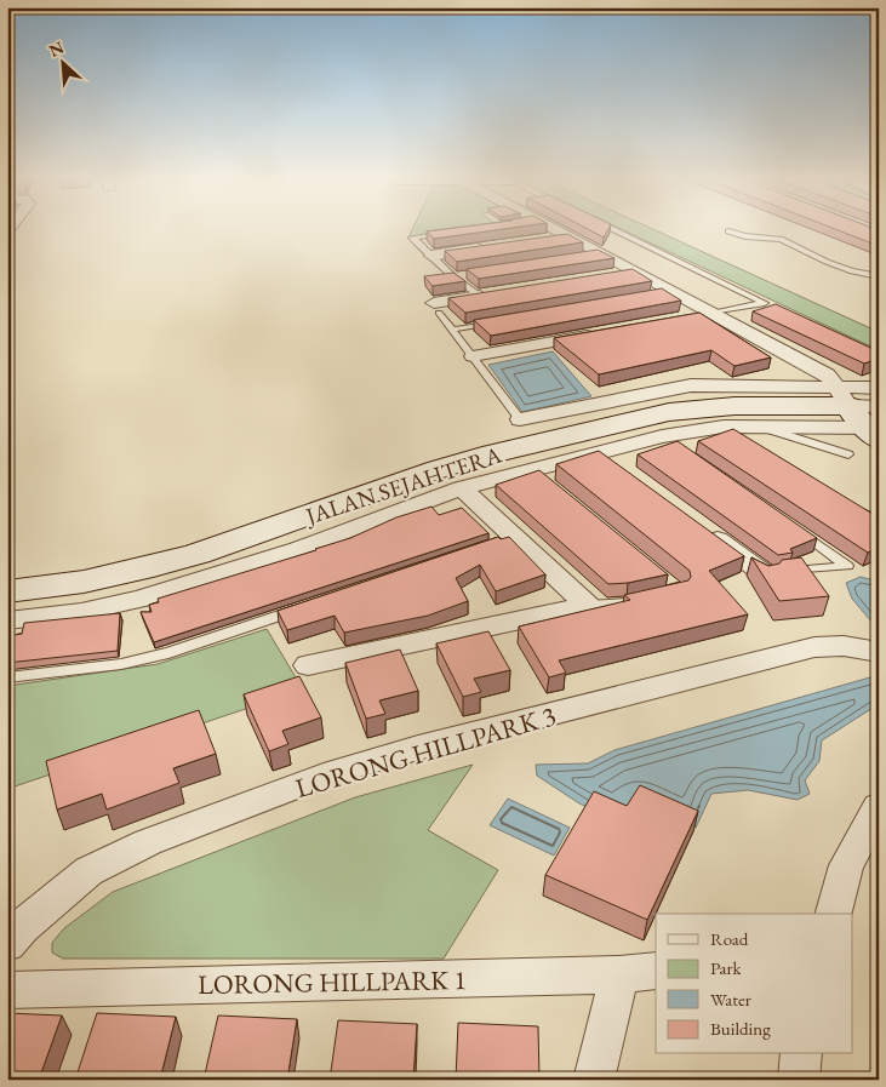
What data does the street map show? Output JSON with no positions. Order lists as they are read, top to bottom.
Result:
{
  "streets": {
    "main road": ["JALAN SEJAHTERA"],
    "street": ["LORONG HILLPARK 3", "LORONG HILLPARK 1"]
  },
  "legend": [
    "Road",
    "Park",
    "Water",
    "Building"
  ],
  "north": "top left"
}
